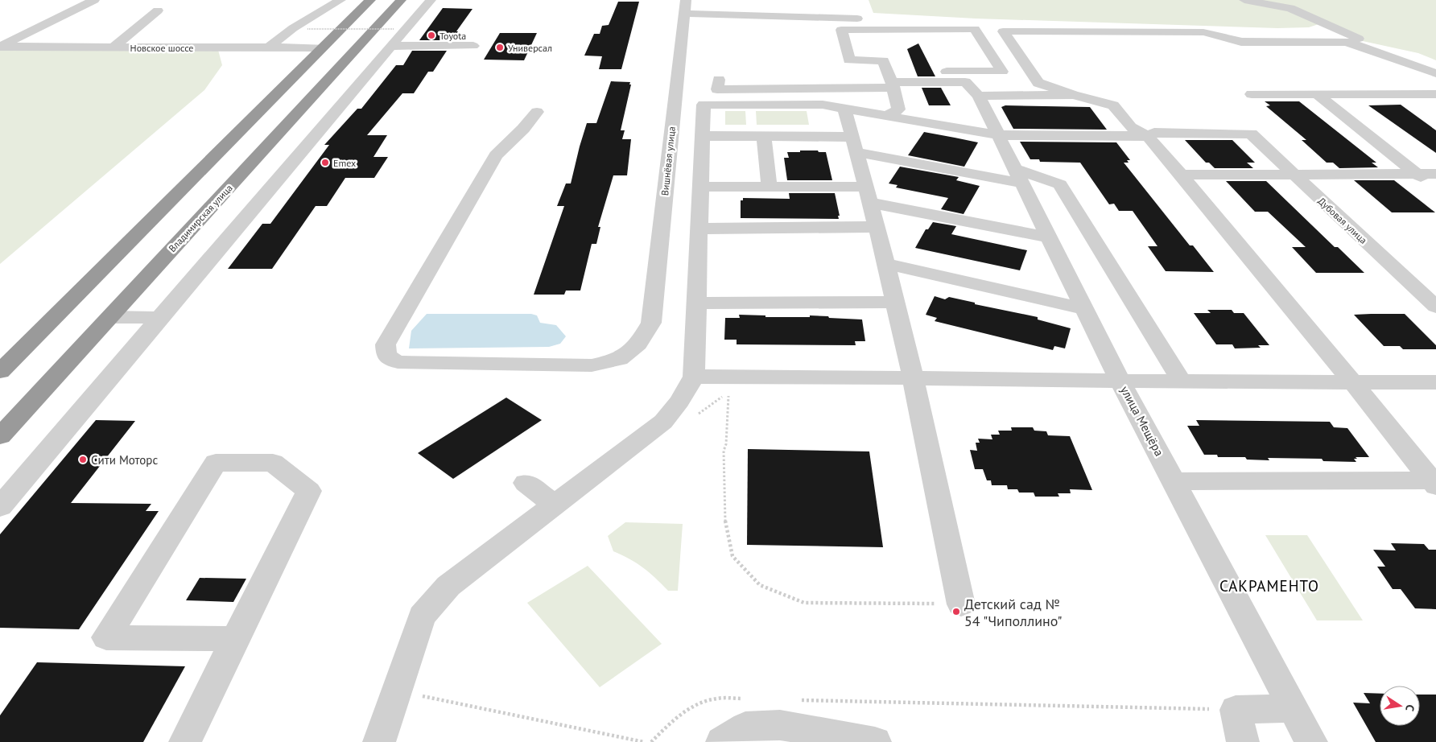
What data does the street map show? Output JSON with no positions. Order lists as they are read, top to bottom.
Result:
{
  "streets": {
    "highway": ["Владимирская улица"],
    "street": [
      "Новское шоссе",
      "Вишнёвая улица",
      "Дубовая улица",
      "улица Мещёра"
    ]
  },
  "districts": ["САКРАМЕНТО"],
  "places": [
    "Toyota",
    "Универсал",
    "Emex",
    "Сити Моторс",
    "Детский сад № 54 \"Чиполлино\""
  ],
  "north": "right"
}
